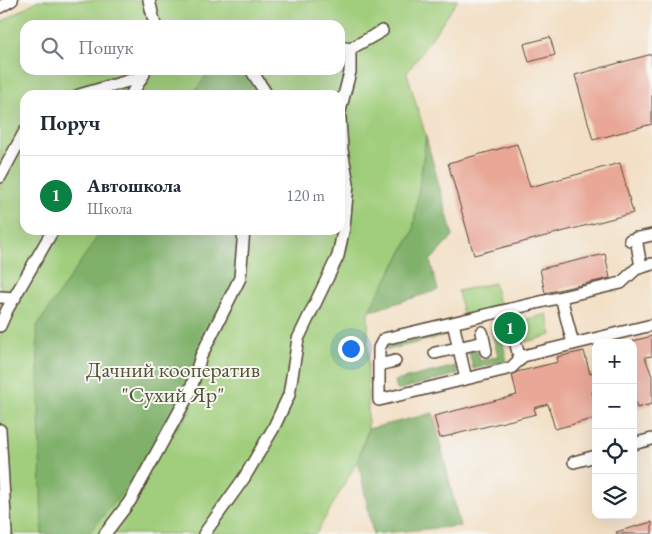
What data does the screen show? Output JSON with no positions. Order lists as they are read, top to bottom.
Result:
{
  "parks": ["Дачний кооператив \"Сухий Яр\""],
  "page": {
    "search": "Пошук",
    "heading": "Поруч",
    "list": [
      {
        "mark": "1",
        "name": "Автошкола",
        "note": "Школа",
        "value": "120 m"
      }
    ],
    "pins": "1",
    "map_buttons": ["+", "−"]
  }
}
